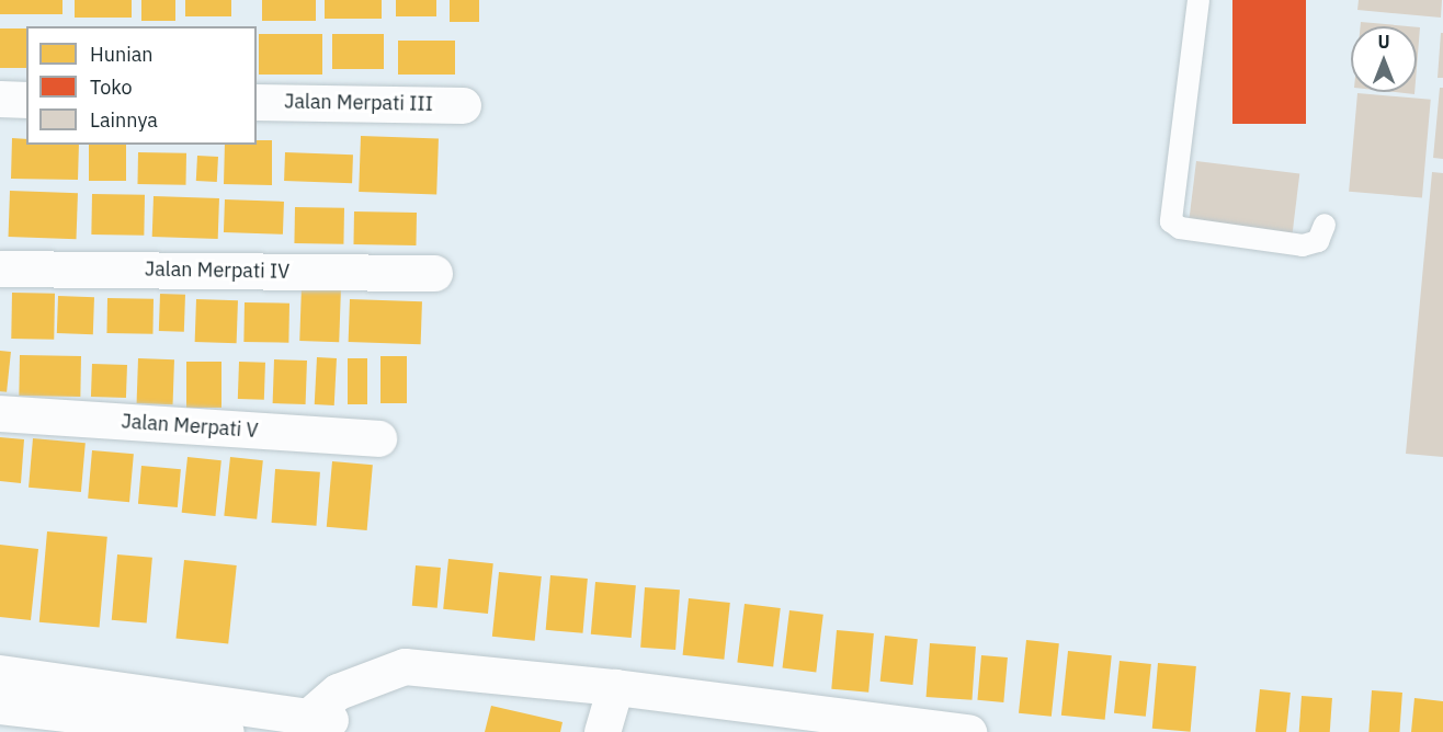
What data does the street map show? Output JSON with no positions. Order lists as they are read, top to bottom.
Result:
{
  "streets": {
    "street": ["Jalan Merpati III", "Jalan Merpati IV", "Jalan Merpati V"]
  },
  "legend": ["Hunian", "Toko", "Lainnya"],
  "north": "top"
}
